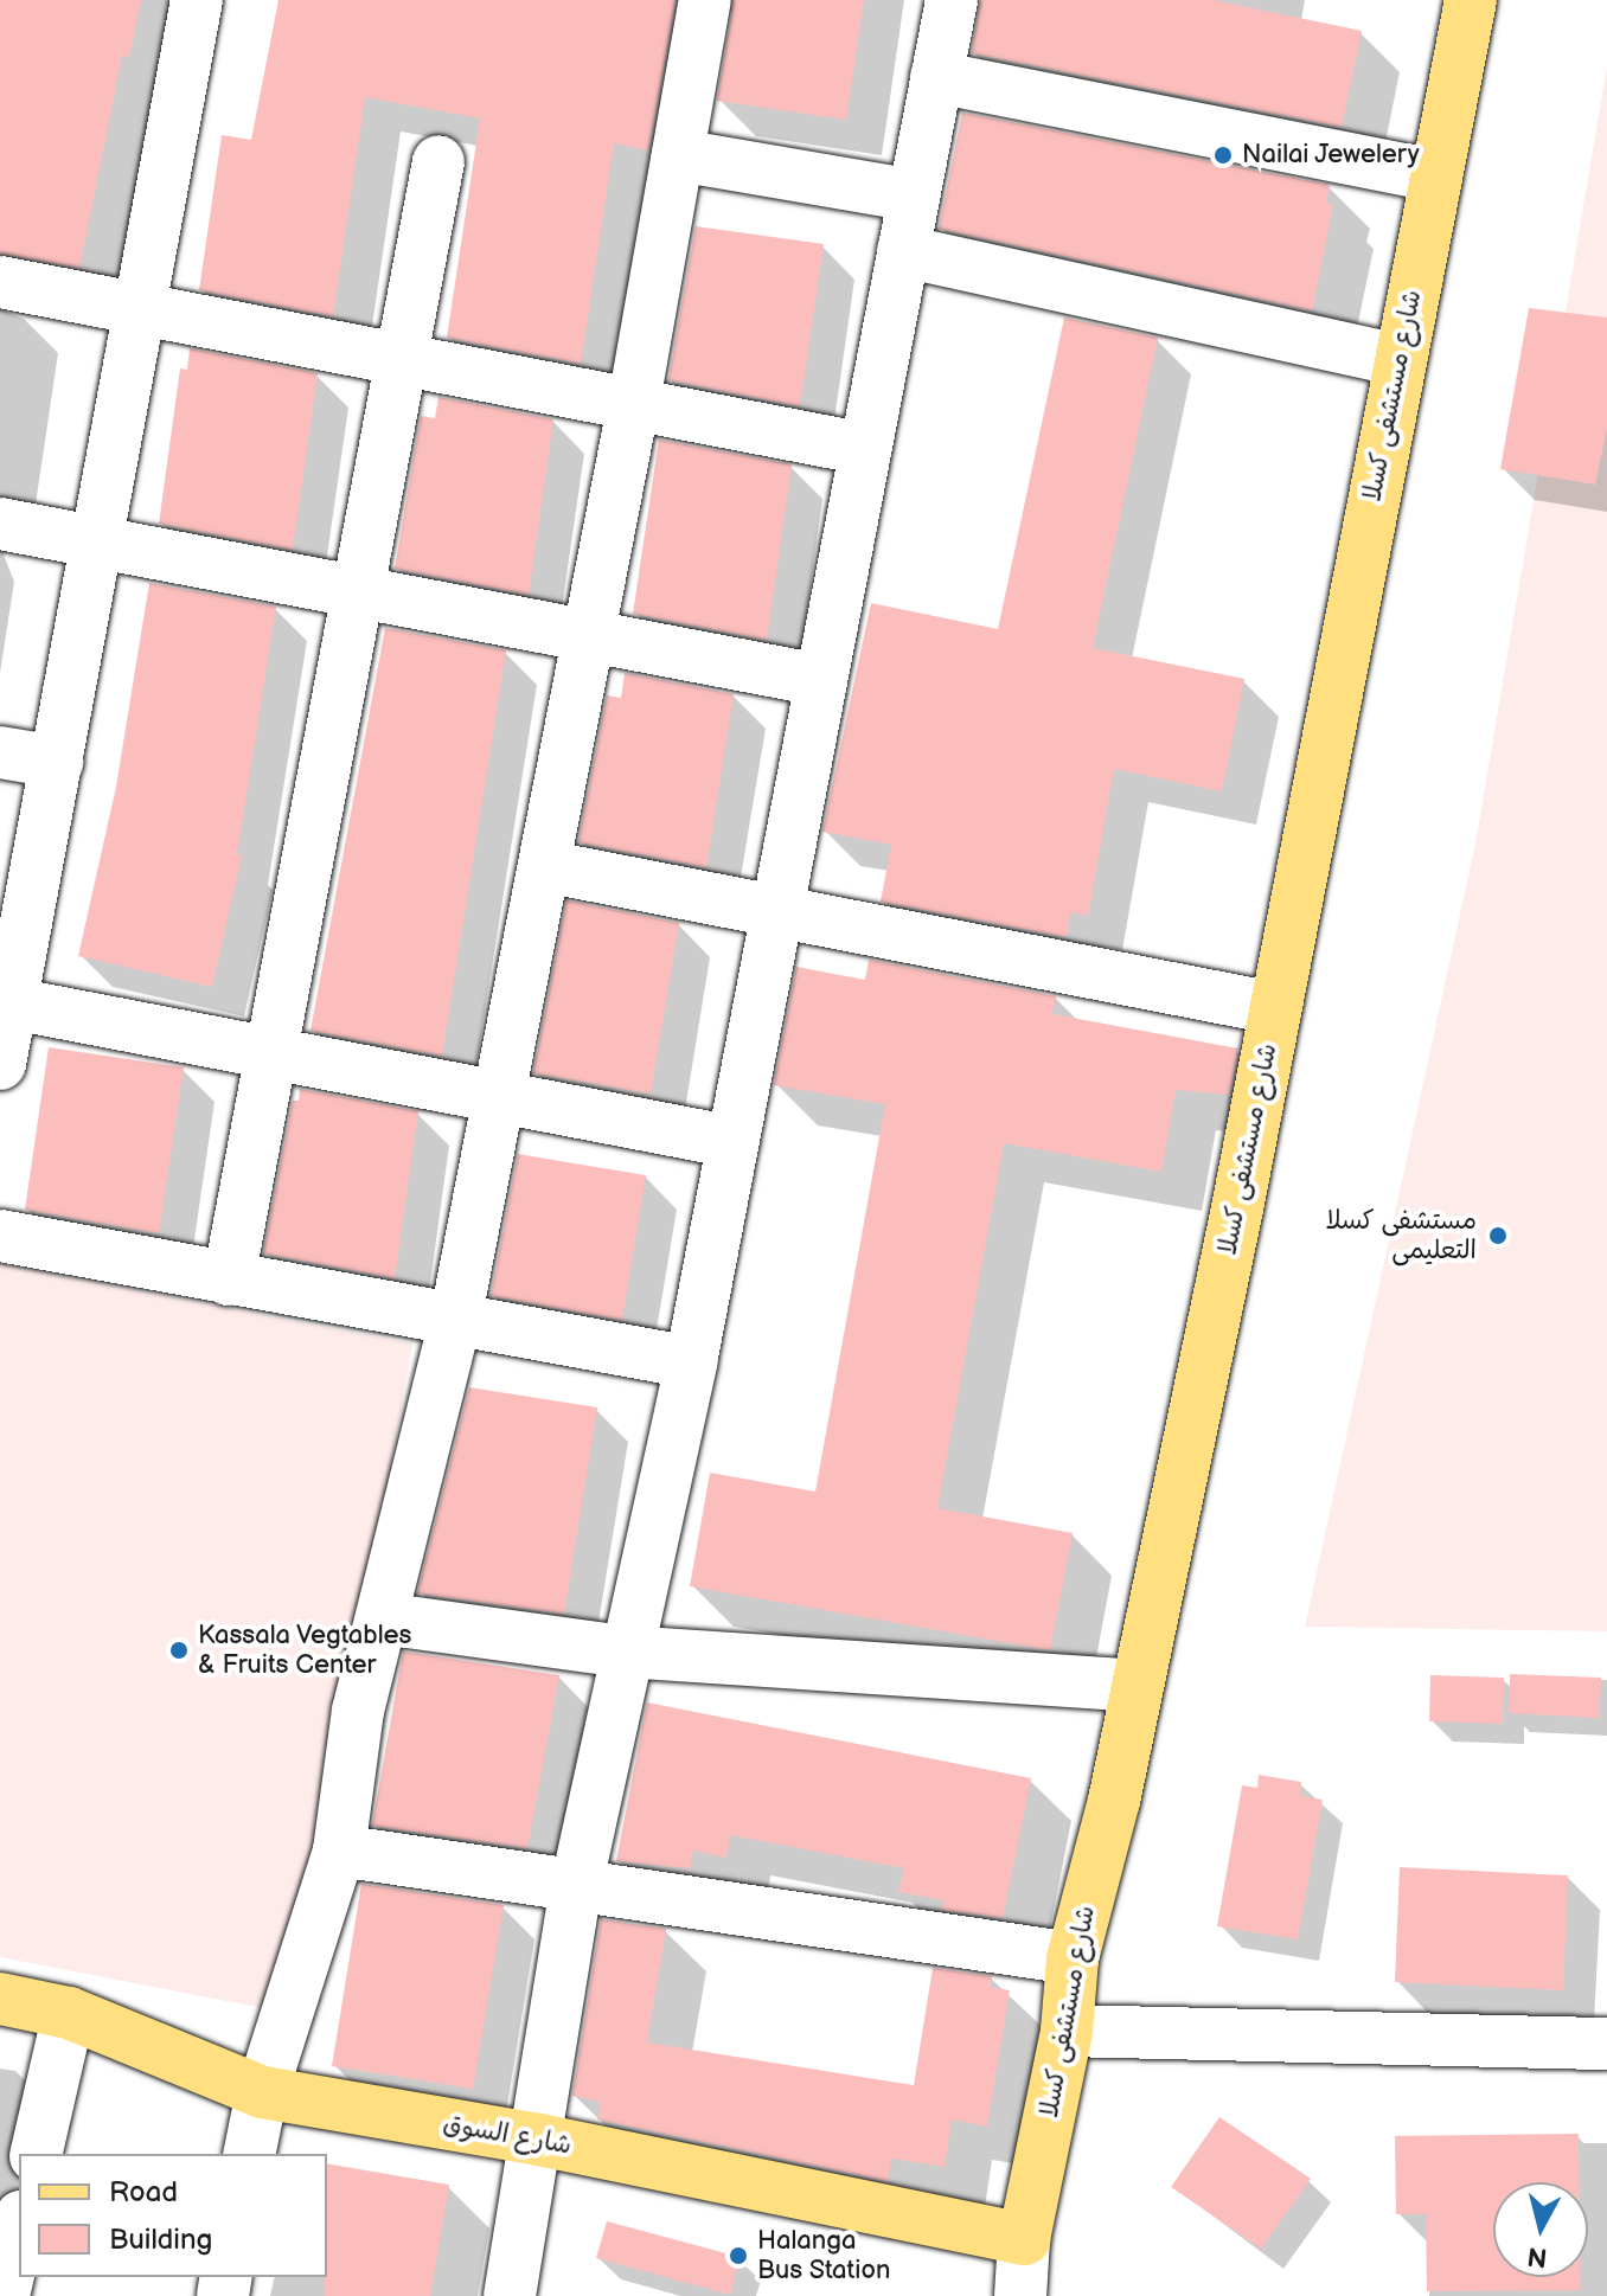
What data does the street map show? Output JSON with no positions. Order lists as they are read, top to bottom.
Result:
{
  "streets": {
    "main road": ["شارع مستشفى كسلا", "شارع السوق"]
  },
  "crossings": [
    ["شارع مستشفى كسلا", "شارع السوق"]
  ],
  "places": [
    "Nailai Jewelery",
    "مستشفى كسلا التعليمى",
    "Kassala Vegtables & Fruits Center",
    "Halanga Bus Station"
  ],
  "legend": ["Road", "Building"],
  "north": "bottom"
}
